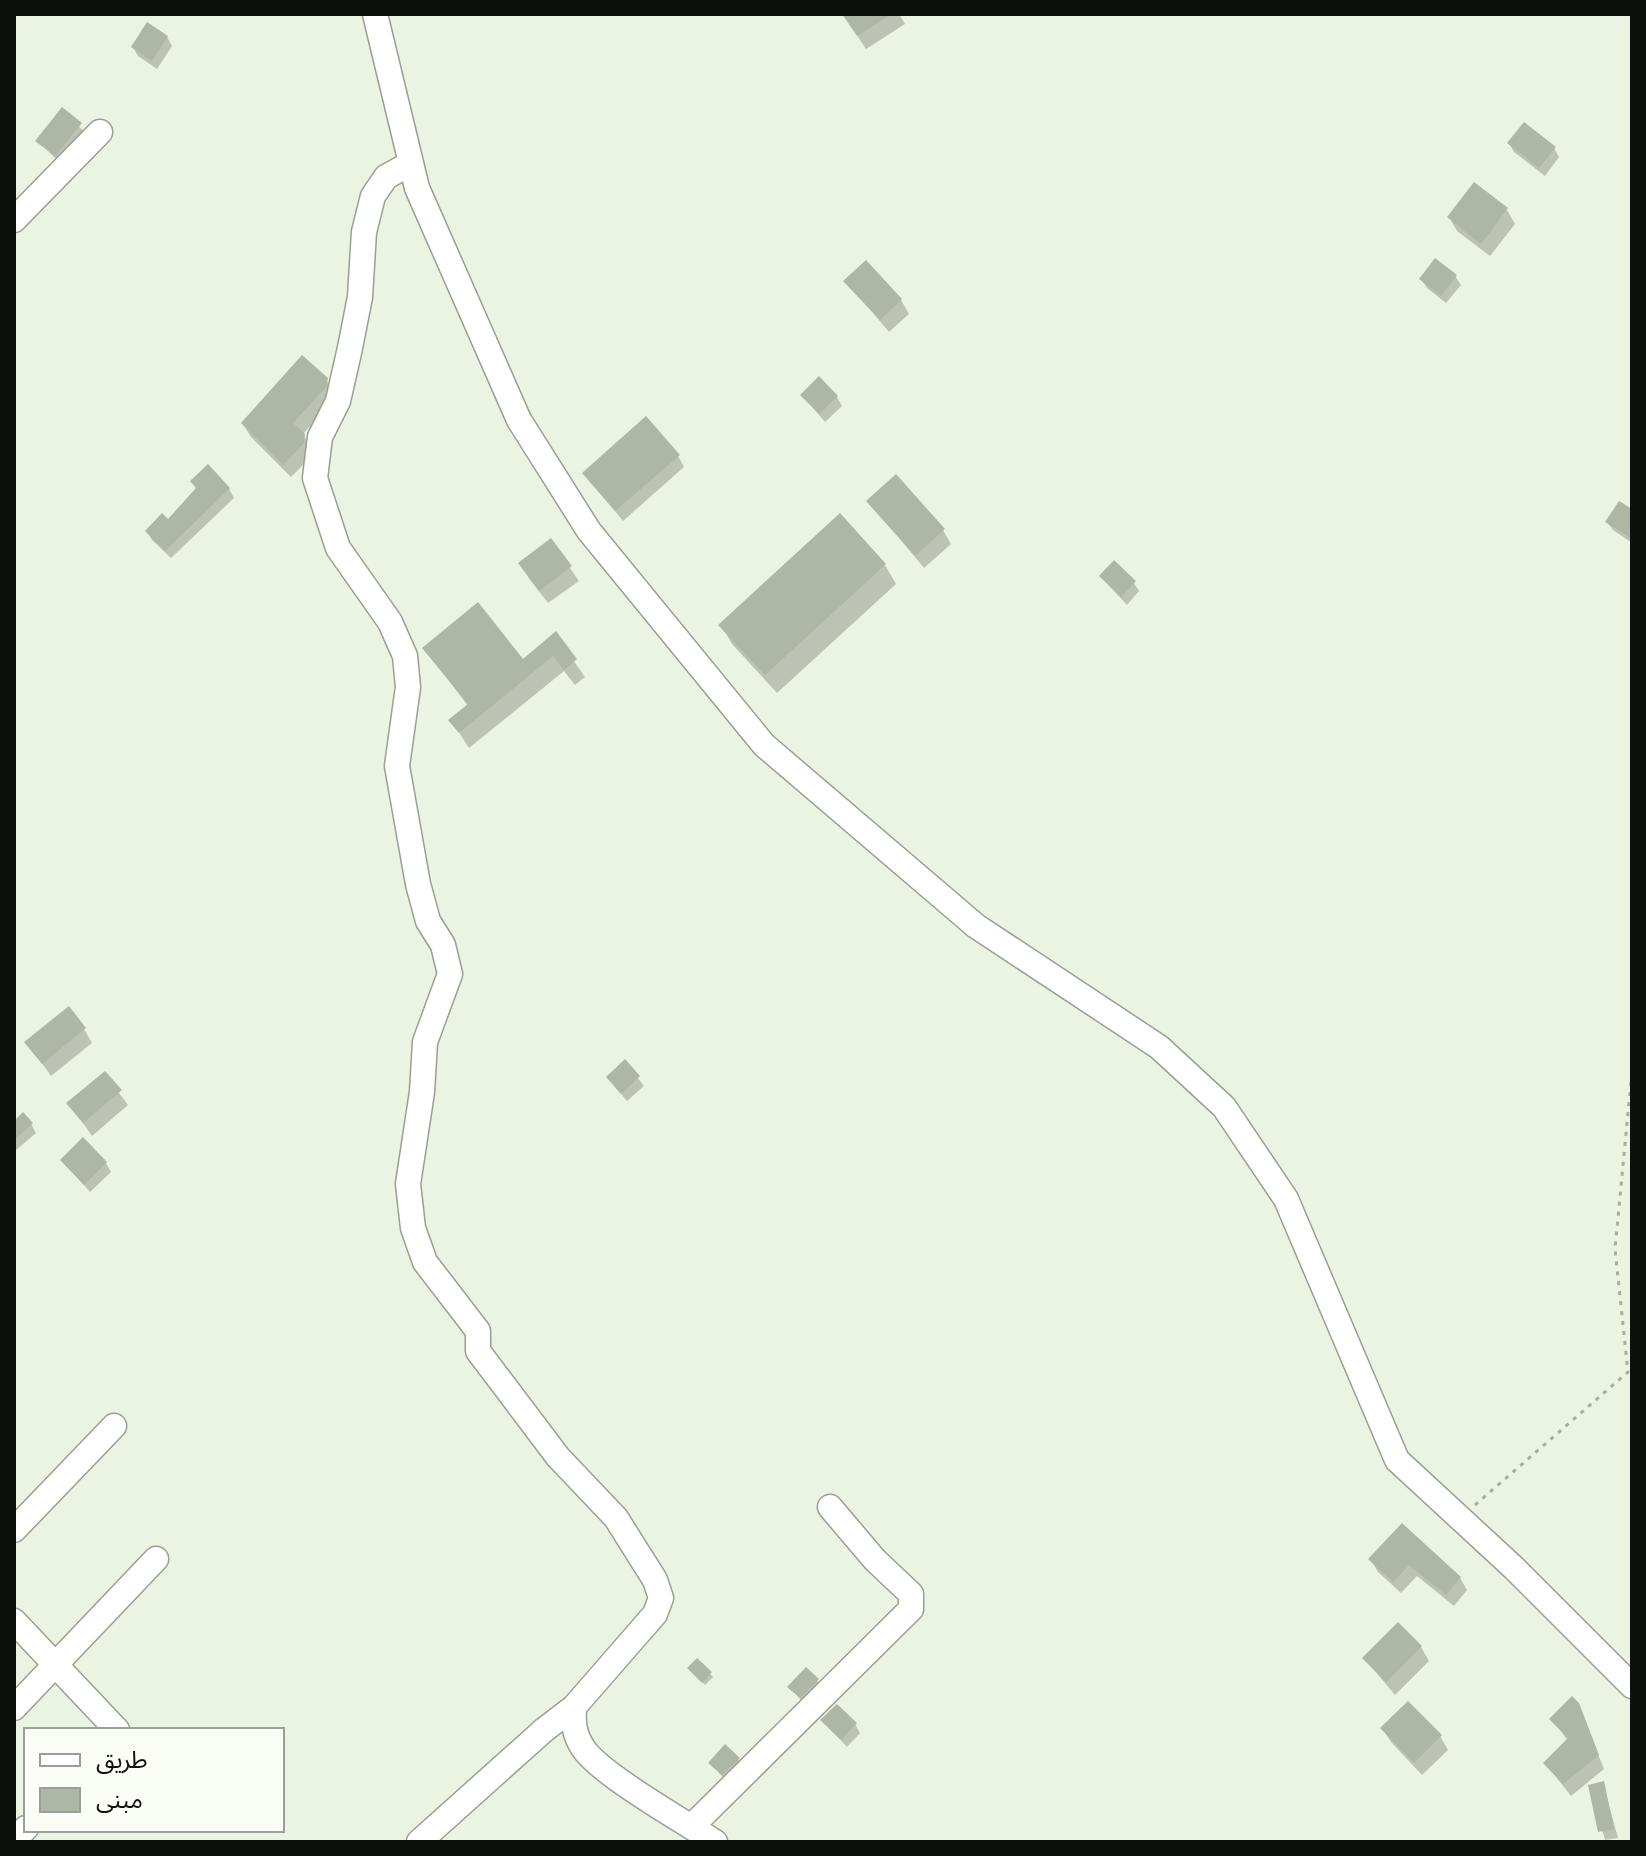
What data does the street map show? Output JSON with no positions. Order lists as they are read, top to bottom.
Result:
{
  "legend": ["طريق", "مبنى"]
}
